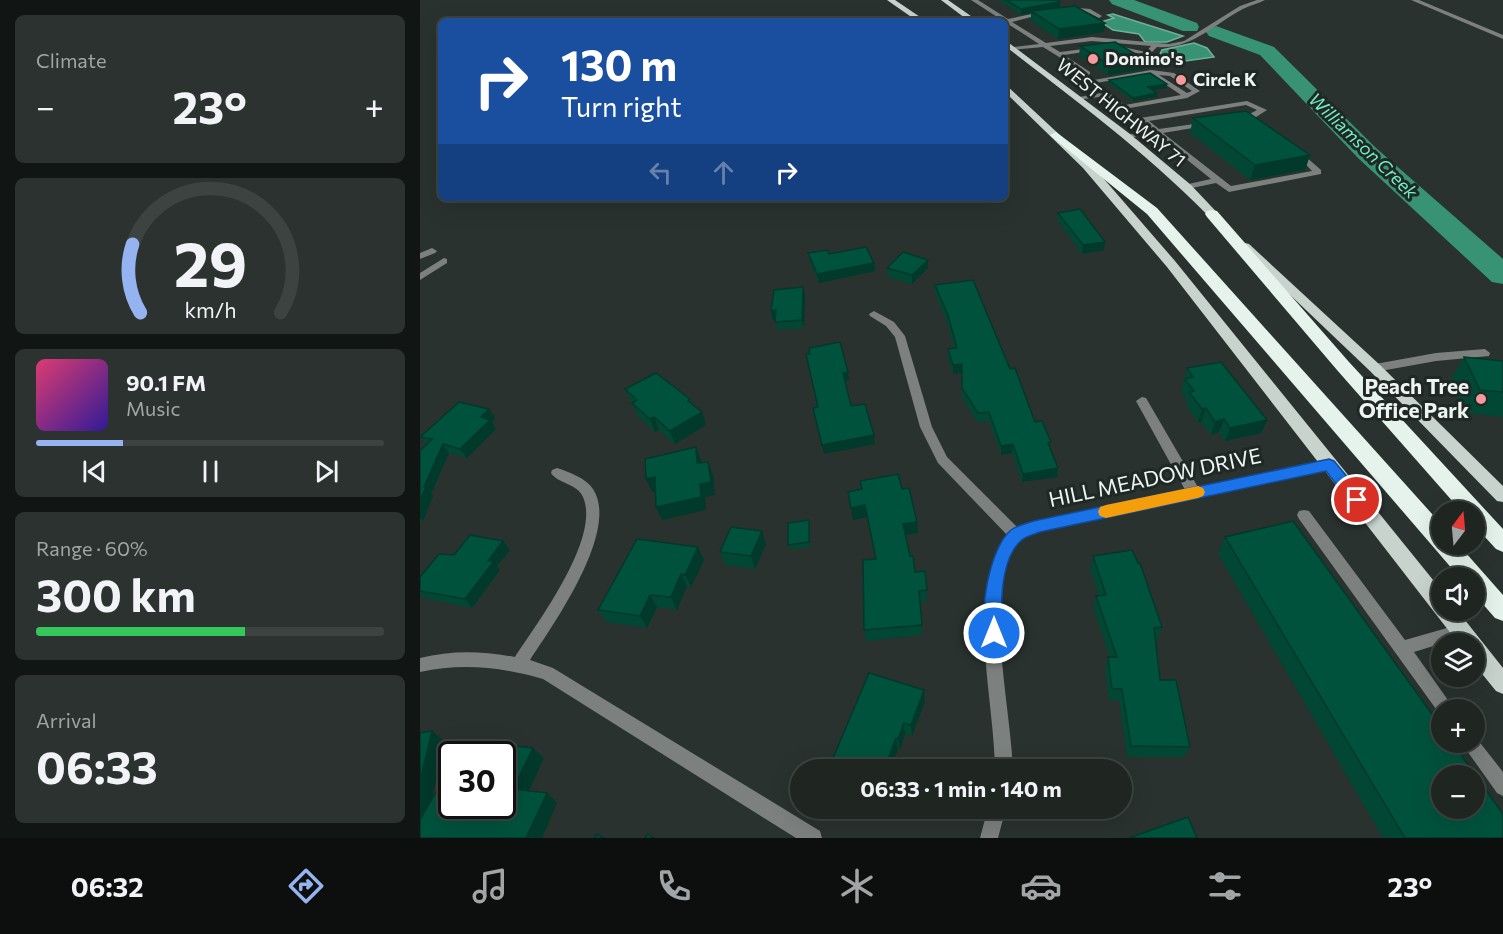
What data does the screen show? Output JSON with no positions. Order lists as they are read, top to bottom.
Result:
{
  "streets": {
    "main road": ["WEST HIGHWAY 71"],
    "street": ["HILL MEADOW DRIVE"]
  },
  "water": ["Williamson Creek"],
  "places": ["Domino's", "Circle K", "Peach Tree Office Park"],
  "north": "top",
  "page": {
    "tile": [
      "Climate",
      ["Range · 60%", "300 km"],
      ["Arrival", "06:33"]
    ],
    "turn": ["130 m", "Turn right"],
    "heat": ["−", "23°", "+"],
    "song": ["90.1 FM", "Music"],
    "map_buttons": ["+", "−"],
    "limit": "30",
    "trip": "06:33 · 1 min · 140 m",
    "tabs": ["06:32", "23°"],
    "gauge": ["29", "km/h"]
  }
}
